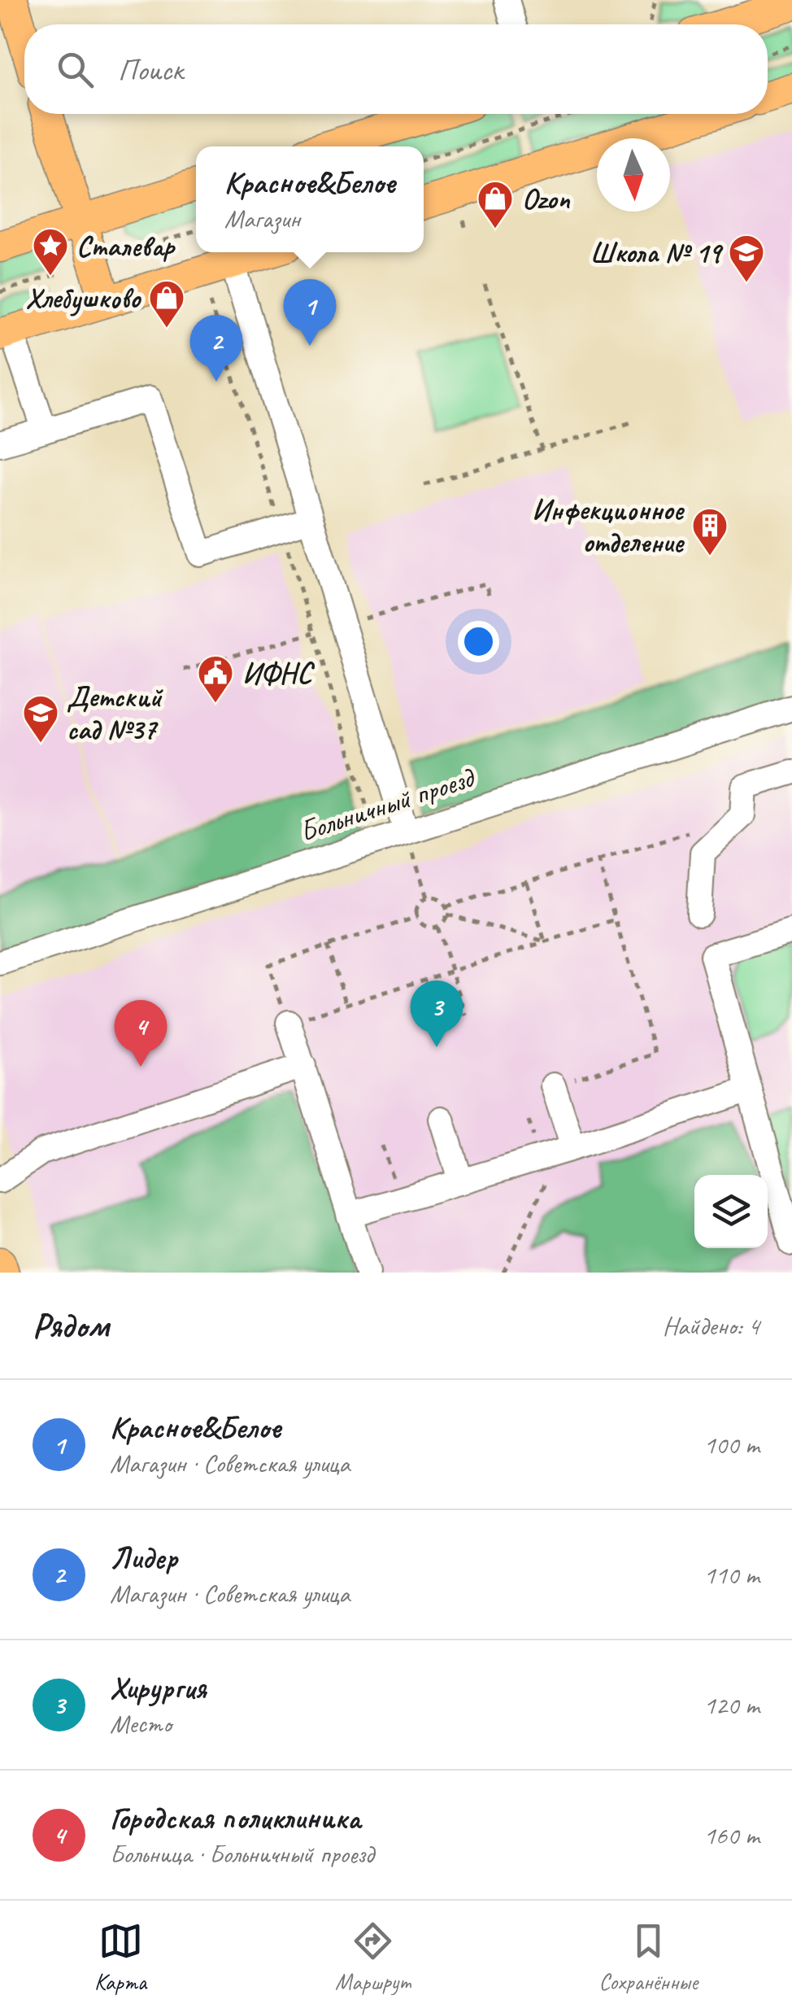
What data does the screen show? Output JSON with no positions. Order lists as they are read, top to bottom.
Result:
{
  "streets": {
    "street": ["Больничный проезд"]
  },
  "places": {
    "shop": ["Ozon", "Хлебушково"],
    "place": ["Сталевар"],
    "school or university": ["Школа № 19", "Детский сад №37"],
    "building": ["Инфекционное отделение"],
    "public building": ["ИФНС"]
  },
  "north": "bottom",
  "page": {
    "search": "Поиск",
    "popup": ["Красное&Белое", "Магазин"],
    "pins": [
      "1",
      "2",
      "3",
      "4"
    ],
    "heading": ["Рядом", "Найдено: 4"],
    "list": [
      {
        "mark": "1",
        "name": "Красное&Белое",
        "note": "Магазин · Советская улица",
        "value": "100 m"
      },
      {
        "mark": "2",
        "name": "Лидер",
        "note": "Магазин · Советская улица",
        "value": "110 m"
      },
      {
        "mark": "3",
        "name": "Хирургия",
        "note": "Место",
        "value": "120 m"
      },
      {
        "mark": "4",
        "name": "Городская поликлиника",
        "note": "Больница · Больничный проезд",
        "value": "160 m"
      }
    ],
    "nav": ["Карта", "Маршрут", "Сохранённые"]
  }
}
